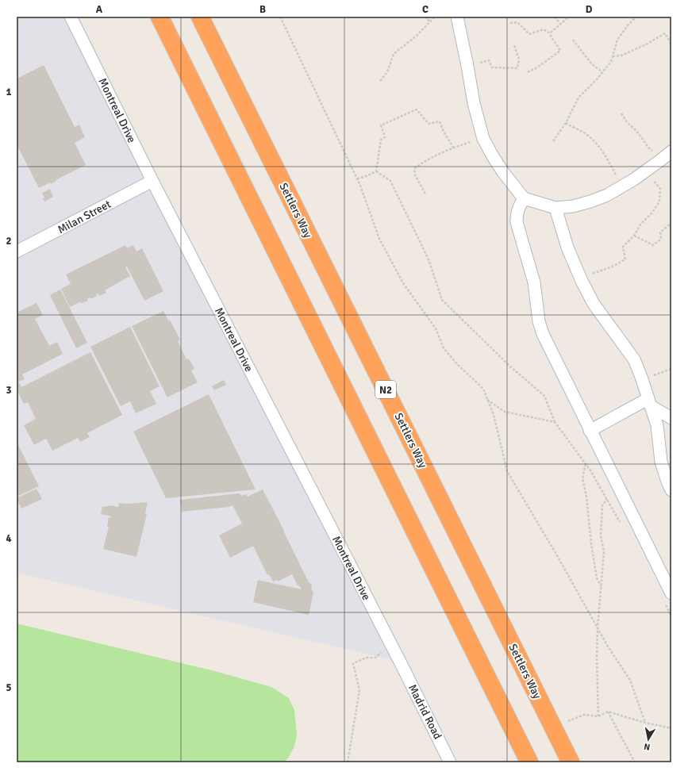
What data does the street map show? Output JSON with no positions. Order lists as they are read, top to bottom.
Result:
{
  "streets": {
    "highway": ["Settlers Way", "N2"],
    "street": ["Montreal Drive", "Milan Street", "Madrid Road"]
  },
  "crossings": [
    ["Montreal Drive", "Milan Street"],
    ["Montreal Drive", "Madrid Road"]
  ],
  "north": "bottom",
  "grid": {
    "columns": [
      "A",
      "B",
      "C",
      "D"
    ],
    "rows": [
      "1",
      "2",
      "3",
      "4",
      "5"
    ]
  }
}
